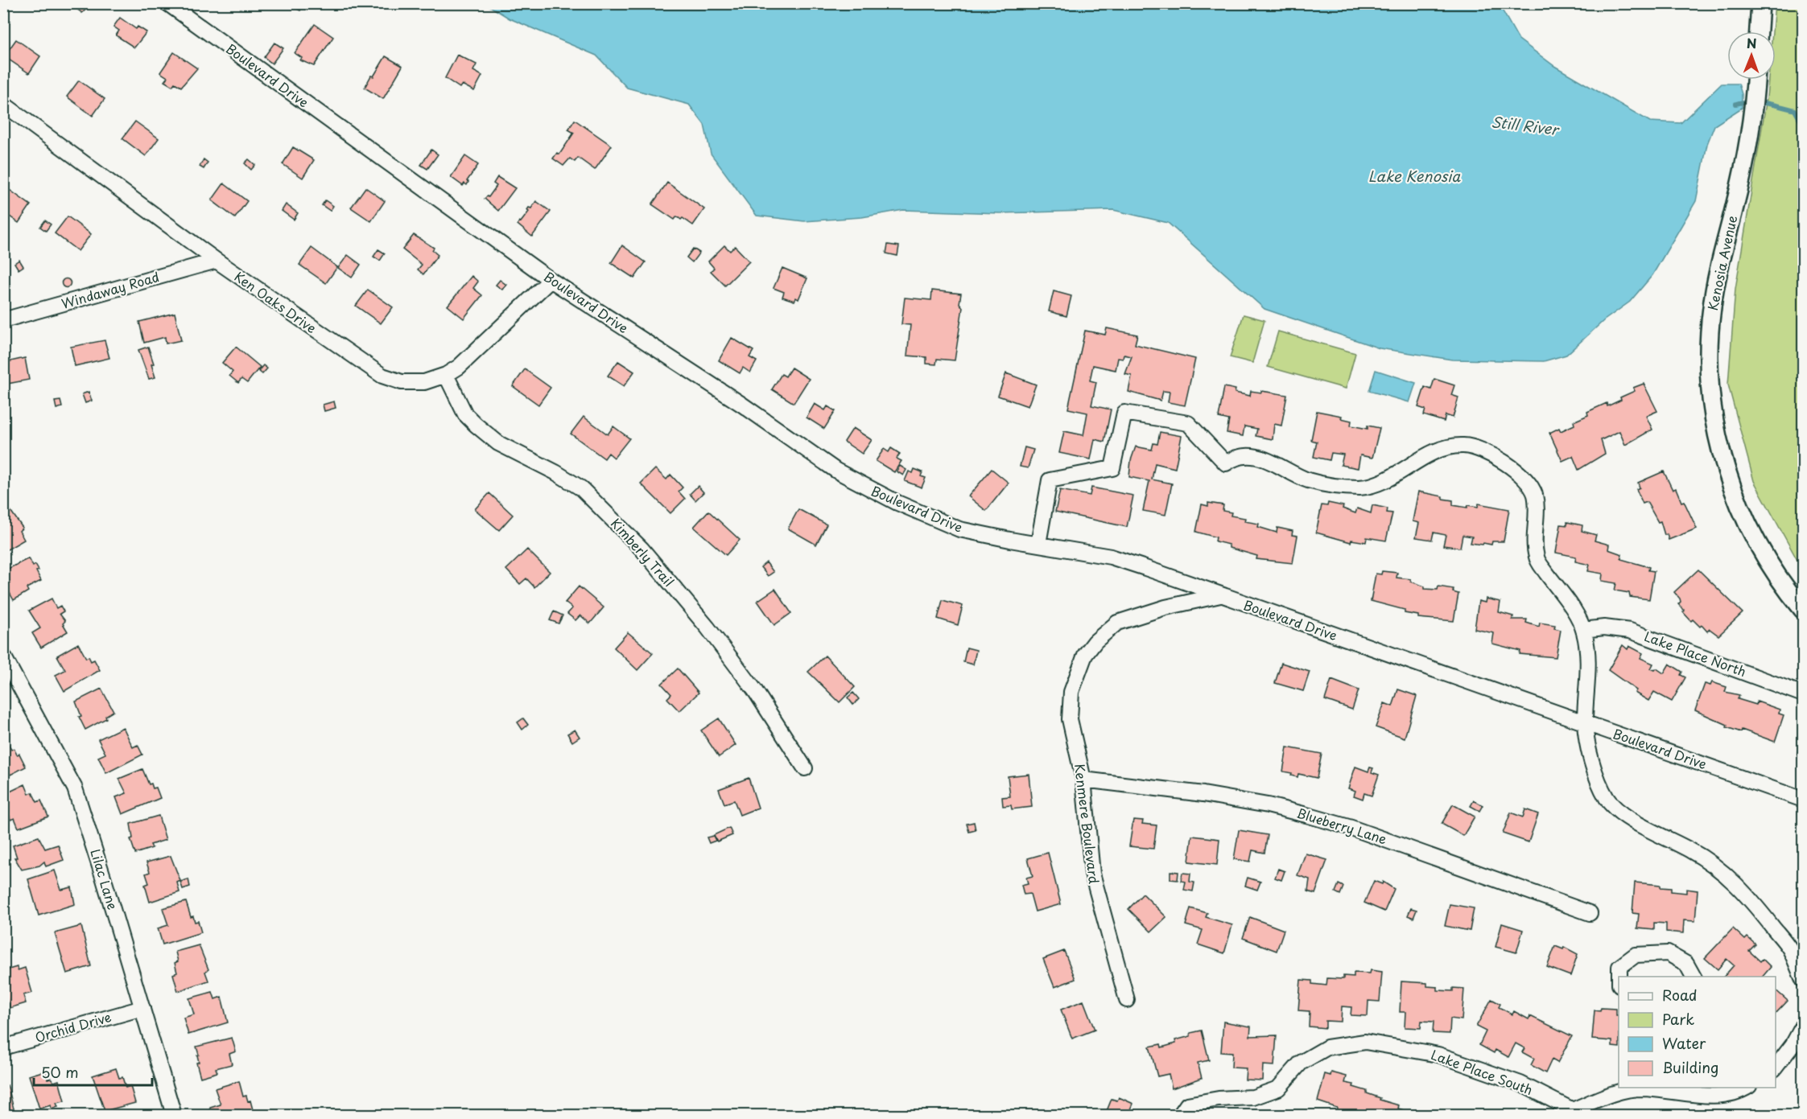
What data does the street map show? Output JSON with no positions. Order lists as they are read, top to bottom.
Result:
{
  "streets": {
    "street": [
      "Boulevard Drive",
      "Kenosia Avenue",
      "Windaway Road",
      "Ken Oaks Drive",
      "Kimberly Trail",
      "Lake Place North",
      "Kenmere Boulevard",
      "Blueberry Lane",
      "Lilac Lane",
      "Orchid Drive",
      "Lake Place South"
    ]
  },
  "crossings": [
    ["Boulevard Drive", "Ken Oaks Drive"],
    ["Boulevard Drive", "Kenmere Boulevard"],
    ["Windaway Road", "Ken Oaks Drive"],
    ["Ken Oaks Drive", "Kimberly Trail"],
    ["Kenmere Boulevard", "Blueberry Lane"],
    ["Lilac Lane", "Orchid Drive"]
  ],
  "water": ["Still River", "Lake Kenosia"],
  "legend": [
    "Road",
    "Park",
    "Water",
    "Building"
  ],
  "scale_bar": "50 m",
  "north": "top"
}
